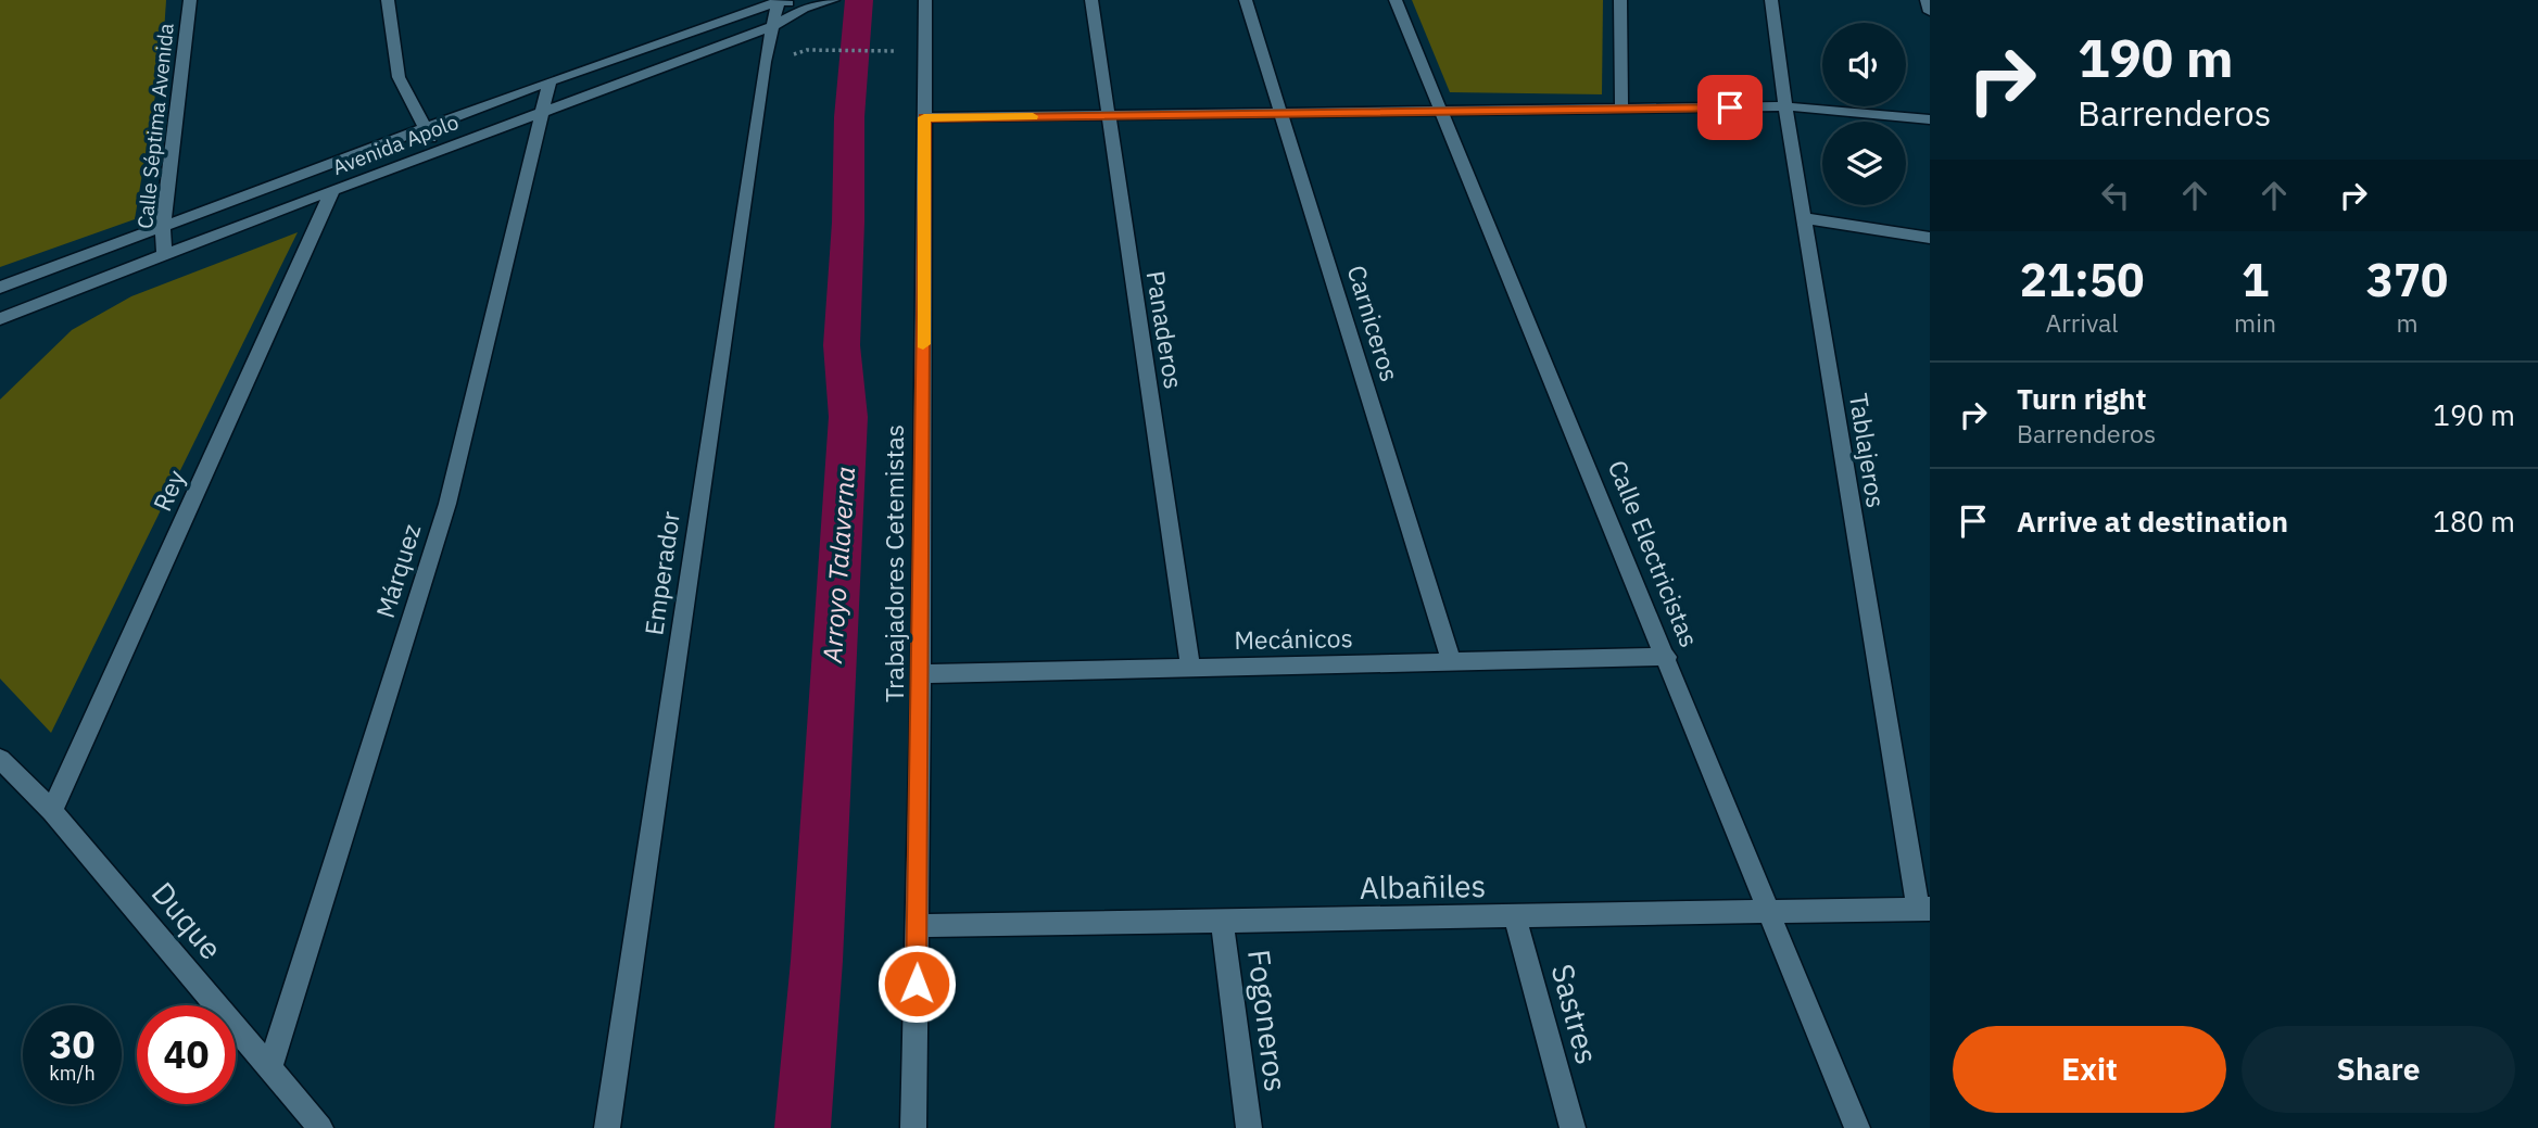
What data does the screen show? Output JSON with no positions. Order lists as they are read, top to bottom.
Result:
{
  "streets": {
    "street": [
      "Calle Séptima Avenida",
      "Avenida Apolo",
      "Carniceros",
      "Panaderos",
      "Tablajeros",
      "Rey",
      "Calle Electricistas",
      "Trabajadores Cetemistas",
      "Márquez",
      "Emperador",
      "Mecánicos",
      "Albañiles",
      "Duque",
      "Sastres",
      "Fogoneros"
    ]
  },
  "crossings": [
    ["Calle Séptima Avenida", "Avenida Apolo"],
    ["Avenida Apolo", "Rey"],
    ["Avenida Apolo", "Márquez"],
    ["Avenida Apolo", "Emperador"],
    ["Carniceros", "Mecánicos"],
    ["Panaderos", "Mecánicos"],
    ["Tablajeros", "Albañiles"],
    ["Rey", "Duque"],
    ["Calle Electricistas", "Mecánicos"],
    ["Calle Electricistas", "Albañiles"],
    ["Trabajadores Cetemistas", "Mecánicos"],
    ["Trabajadores Cetemistas", "Albañiles"],
    ["Márquez", "Duque"],
    ["Albañiles", "Sastres"],
    ["Albañiles", "Fogoneros"]
  ],
  "water": ["Arroyo Talaverna"],
  "page": {
    "turn": ["190 m", "Barrenderos"],
    "eta": [
      "21:50",
      "Arrival",
      "1",
      "min",
      "370",
      "m"
    ],
    "list": [
      {
        "name": "Turn right",
        "note": "Barrenderos",
        "value": "190 m"
      },
      {
        "name": "Arrive at destination",
        "value": "180 m"
      }
    ],
    "speed": "30 km/h",
    "limit": "40",
    "buttons": ["Exit", "Share"]
  }
}
